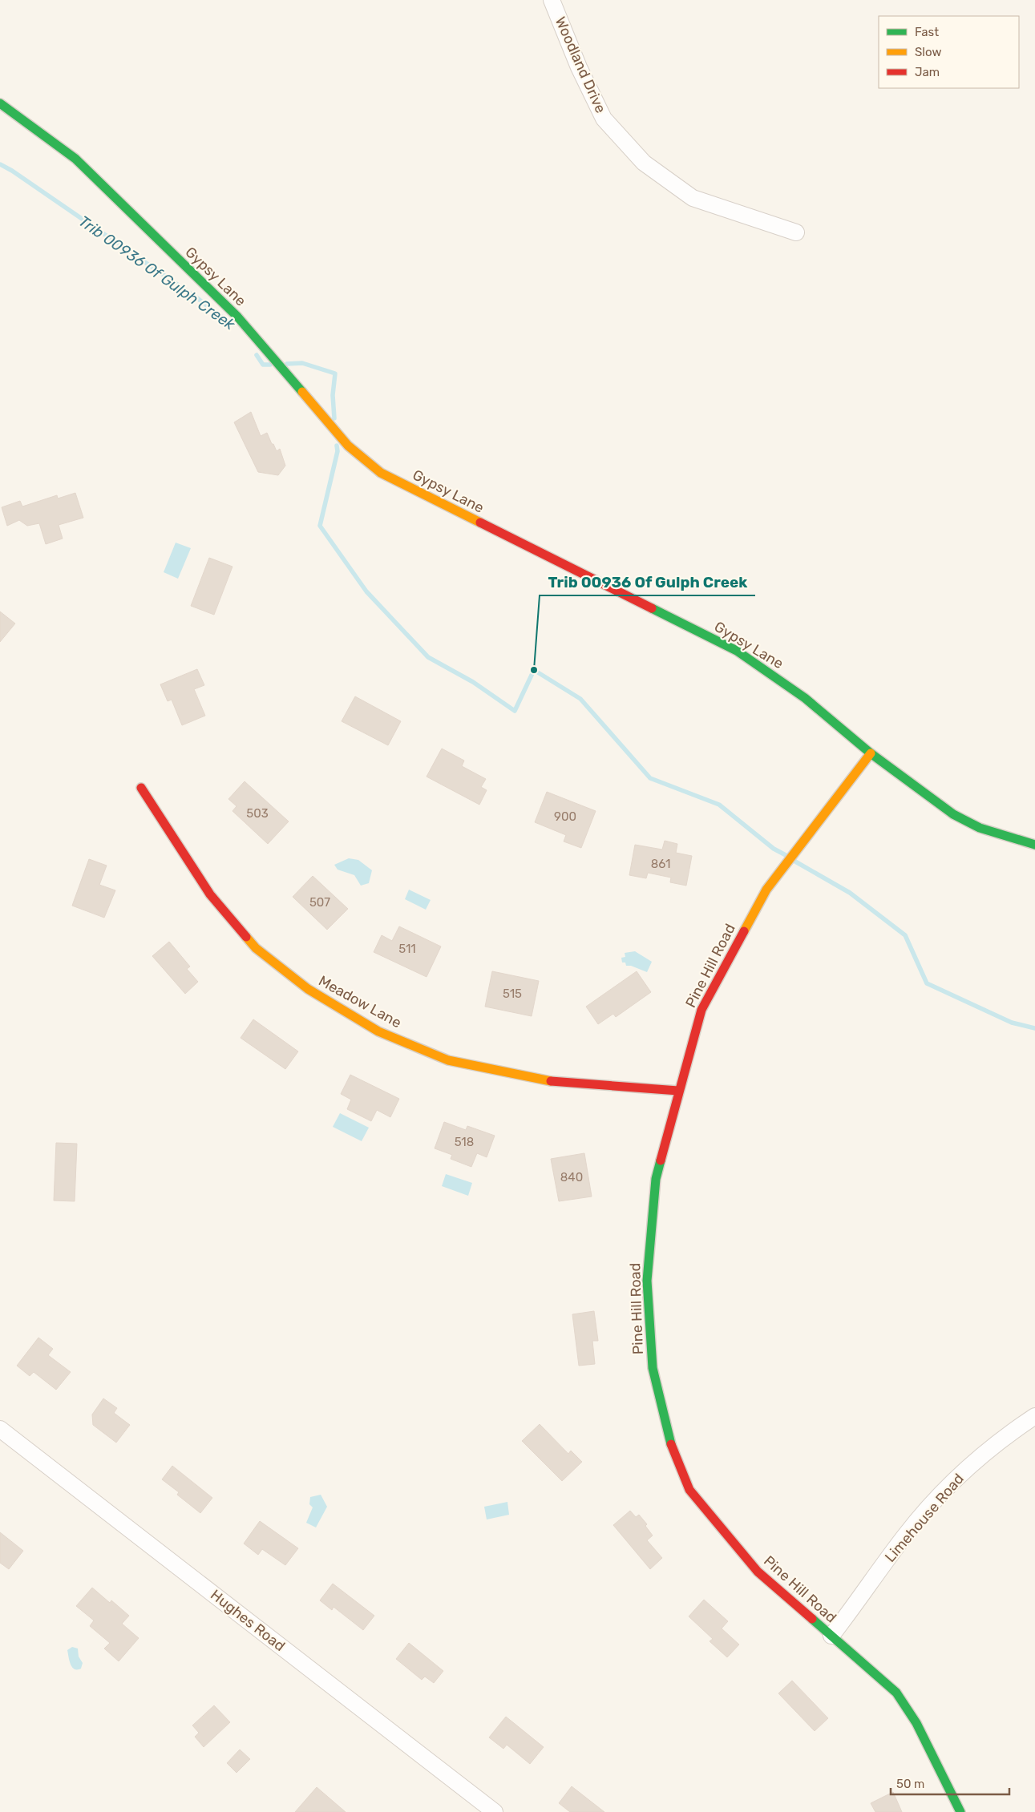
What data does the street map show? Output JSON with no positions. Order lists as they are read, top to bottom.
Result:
{
  "streets": {
    "street": [
      "Woodland Drive",
      "Gypsy Lane",
      "Pine Hill Road",
      "Meadow Lane",
      "Limehouse Road",
      "Hughes Road"
    ]
  },
  "crossings": [
    ["Gypsy Lane", "Pine Hill Road"],
    ["Pine Hill Road", "Meadow Lane"],
    ["Pine Hill Road", "Limehouse Road"]
  ],
  "water": ["Trib 00936 Of Gulph Creek"],
  "places": ["Trib 00936 Of Gulph Creek"],
  "house_numbers": [
    "503",
    "900",
    "861",
    "507",
    "511",
    "515",
    "518",
    "840"
  ],
  "legend": ["Fast", "Slow", "Jam"],
  "scale_bar": "50 m"
}
